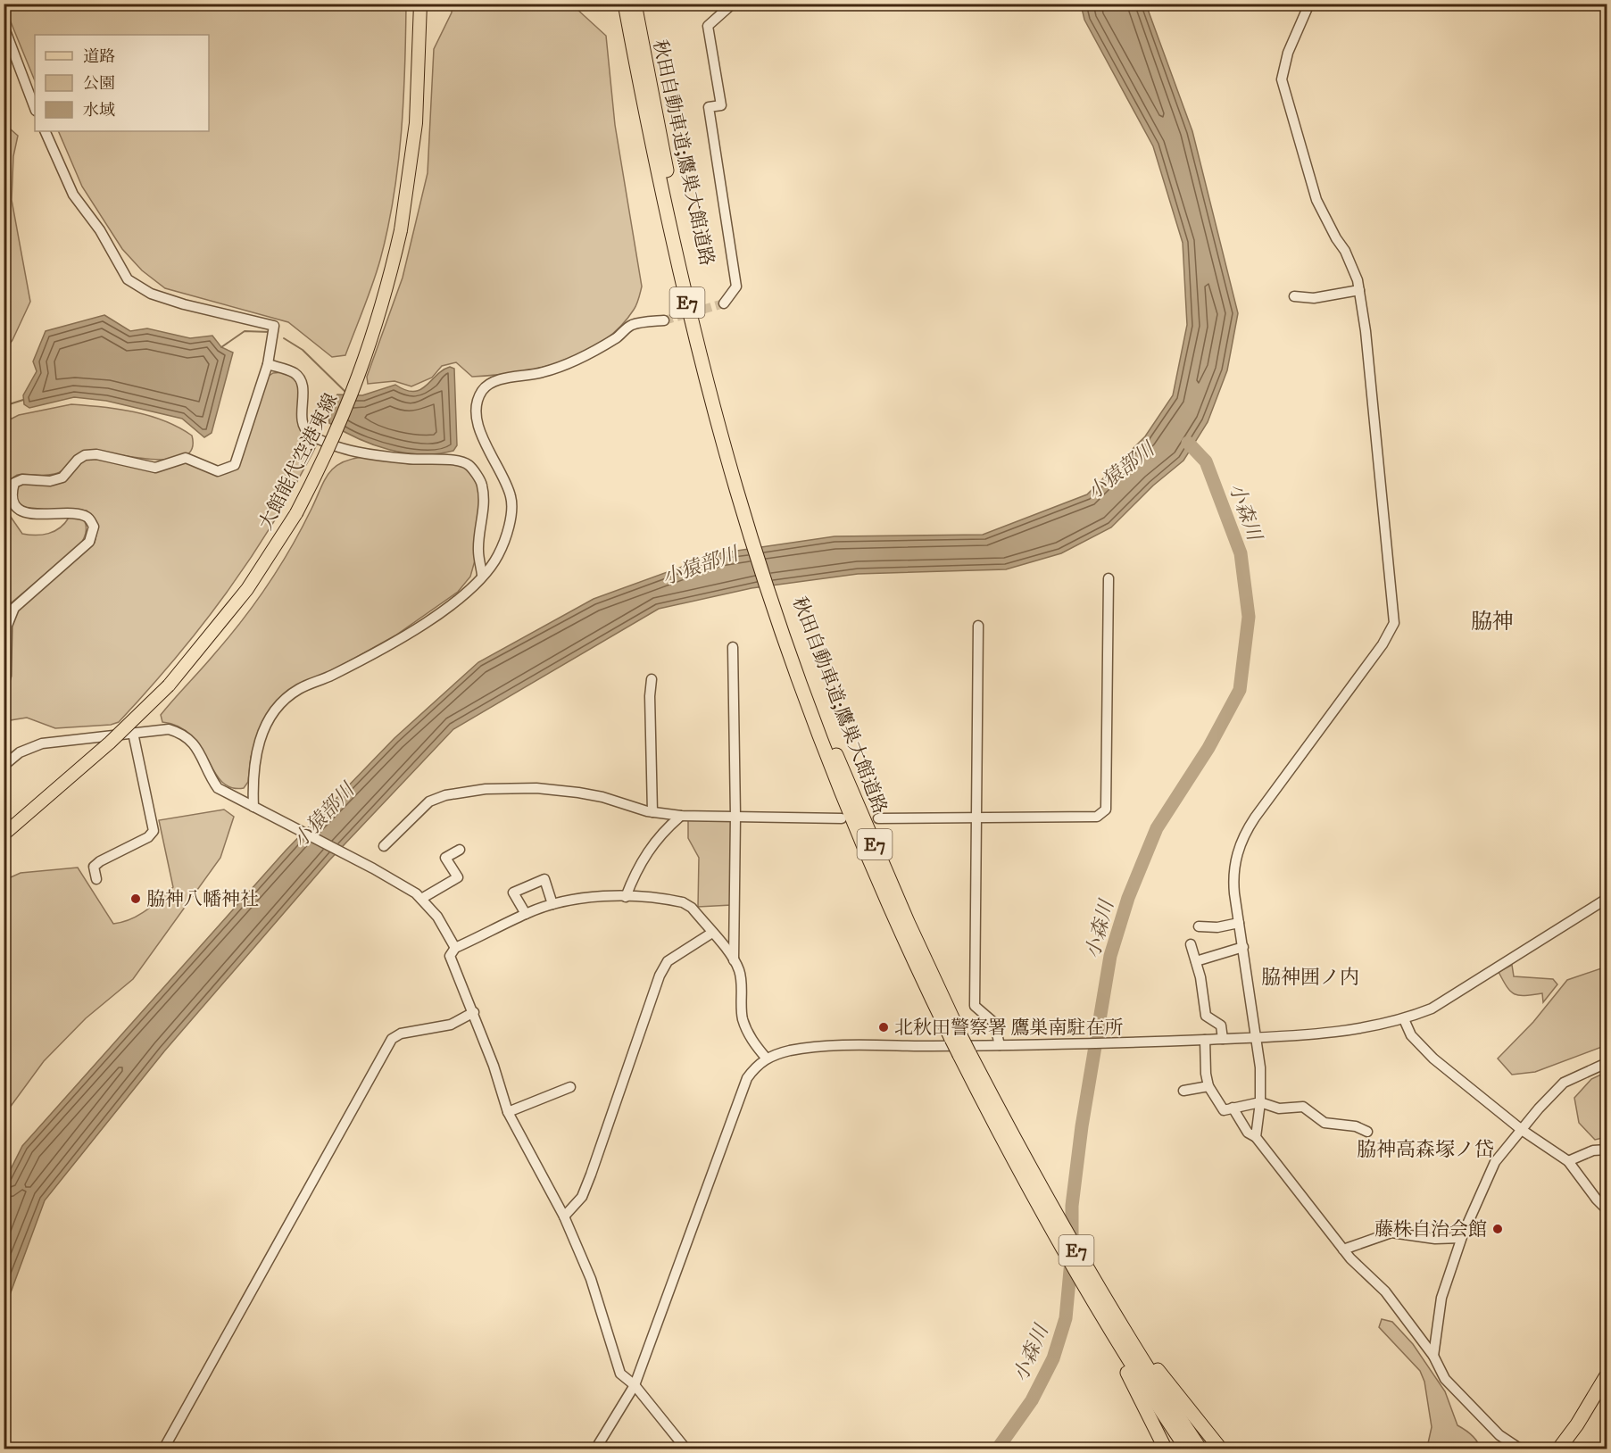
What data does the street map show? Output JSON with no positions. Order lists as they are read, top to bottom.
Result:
{
  "streets": {
    "highway": ["秋田自動車道;鷹巣大館道路", "E7"],
    "main road": ["大館能代空港東線"]
  },
  "districts": ["脇神", "脇神囲ノ内", "脇神高森塚ノ岱"],
  "water": ["小猿部川", "小森川"],
  "places": ["脇神八幡神社", "北秋田警察署 鷹巣南駐在所", "藤株自治会館"],
  "legend": ["道路", "公園", "水域"]
}
